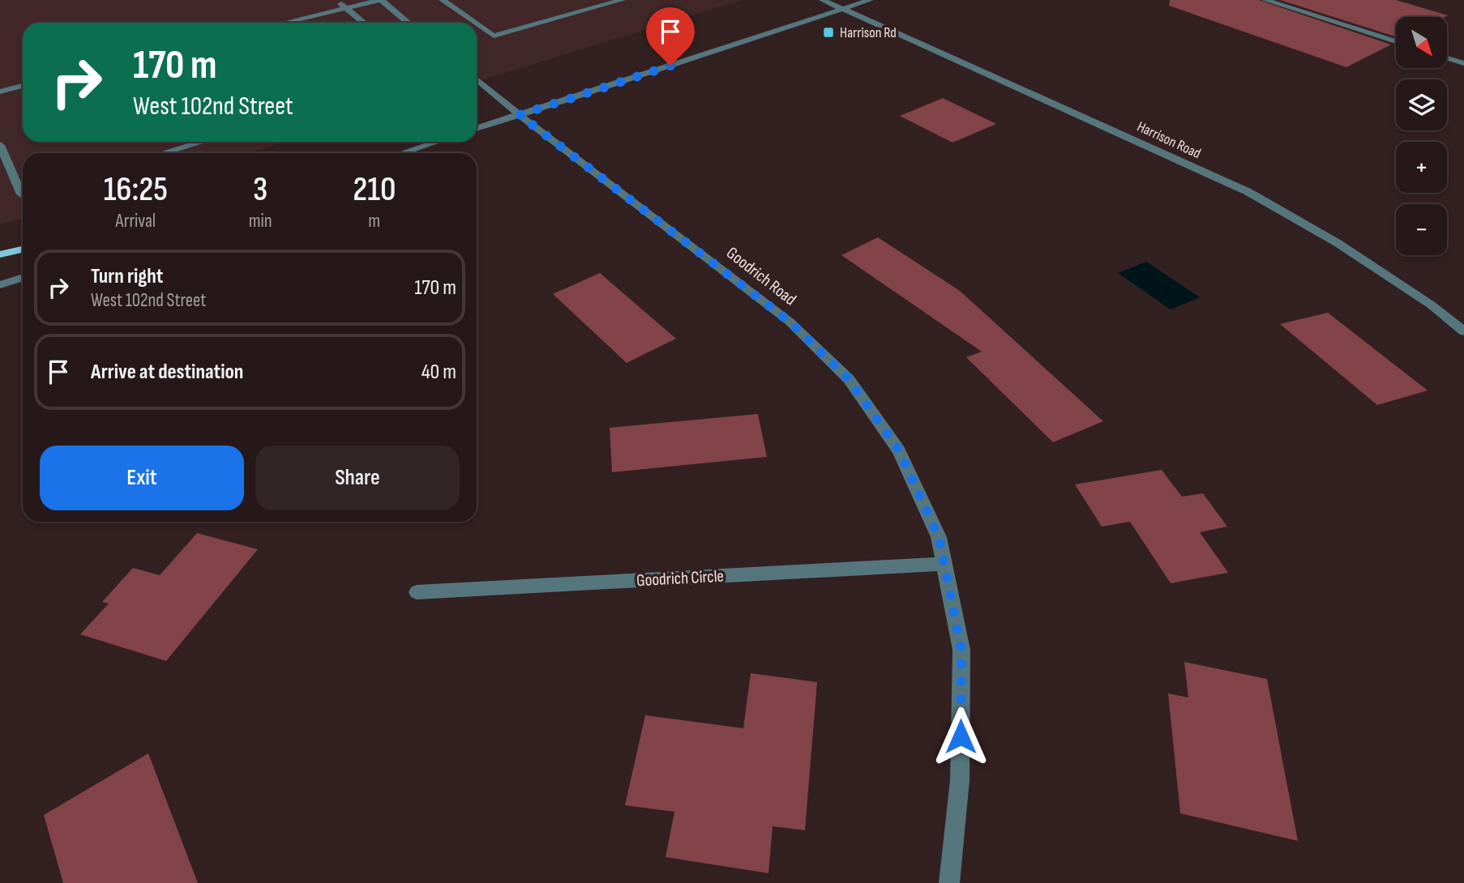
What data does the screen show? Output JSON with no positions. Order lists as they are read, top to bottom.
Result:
{
  "streets": {
    "street": ["Harrison Road", "Goodrich Road", "Goodrich Circle"]
  },
  "crossings": [
    ["Goodrich Road", "Goodrich Circle"]
  ],
  "places": {
    "transit": ["Harrison Rd"]
  },
  "north": "bottom right",
  "page": {
    "map_buttons": ["+", "−"],
    "turn": ["170 m", "West 102nd Street"],
    "eta": [
      "16:25",
      "Arrival",
      "3",
      "min",
      "210",
      "m"
    ],
    "list": [
      {
        "name": "Turn right",
        "note": "West 102nd Street",
        "value": "170 m"
      },
      {
        "name": "Arrive at destination",
        "value": "40 m"
      }
    ],
    "buttons": ["Exit", "Share"]
  }
}
